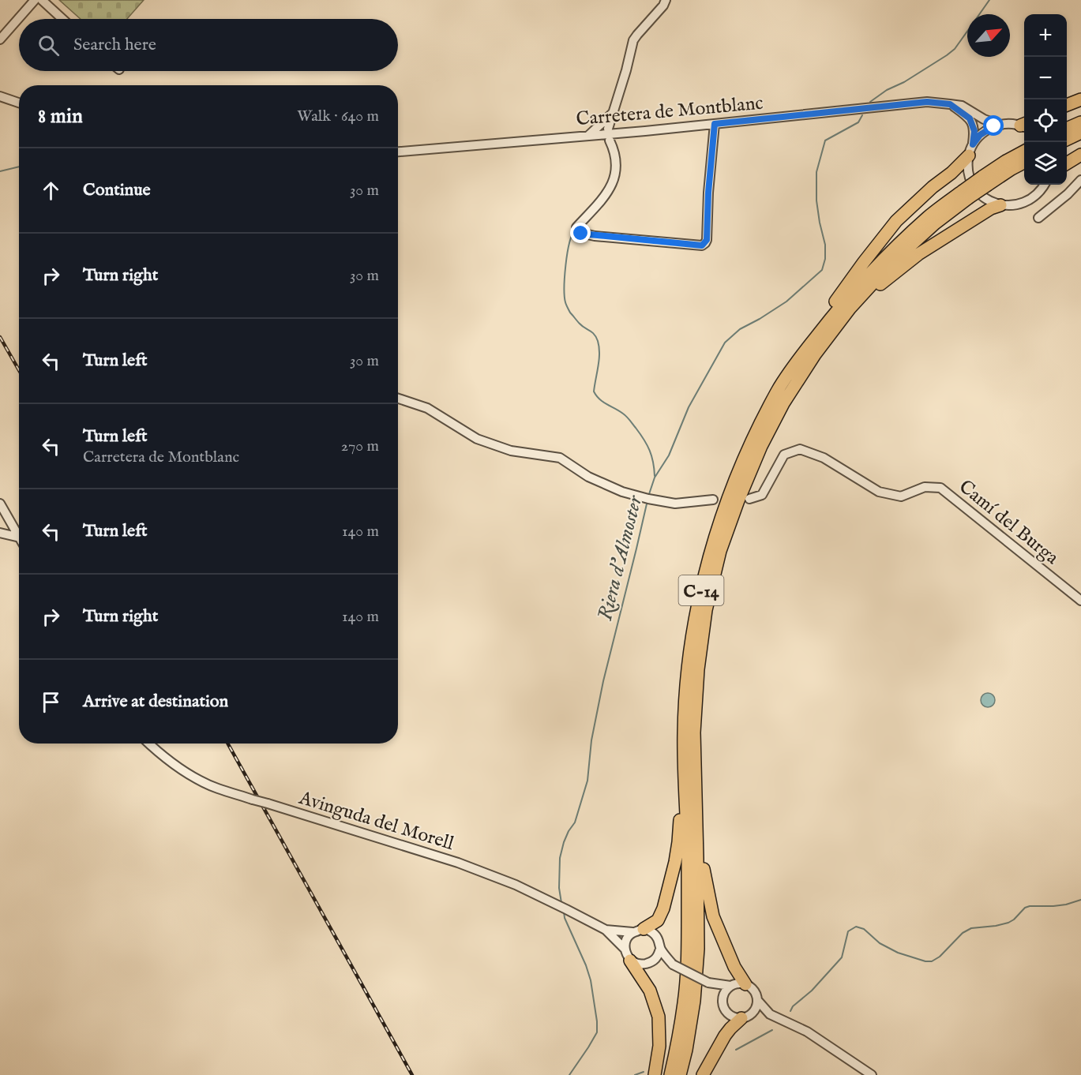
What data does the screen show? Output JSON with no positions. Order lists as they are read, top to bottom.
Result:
{
  "streets": {
    "highway": ["C-14"],
    "street": ["Carretera de Montblanc", "Camí del Burga", "Avinguda del Morell"]
  },
  "water": ["Riera d'Almoster"],
  "north": "top right",
  "page": {
    "map_buttons": ["+", "−"],
    "search": "Search here",
    "heading": ["8 min", "Walk · 640 m"],
    "list": [
      ["Continue", "30 m"],
      ["Turn right", "30 m"],
      ["Turn left", "30 m"],
      ["Turn left", "Carretera de Montblanc", "270 m"],
      ["Turn left", "140 m"],
      ["Turn right", "140 m"],
      "Arrive at destination"
    ]
  }
}
